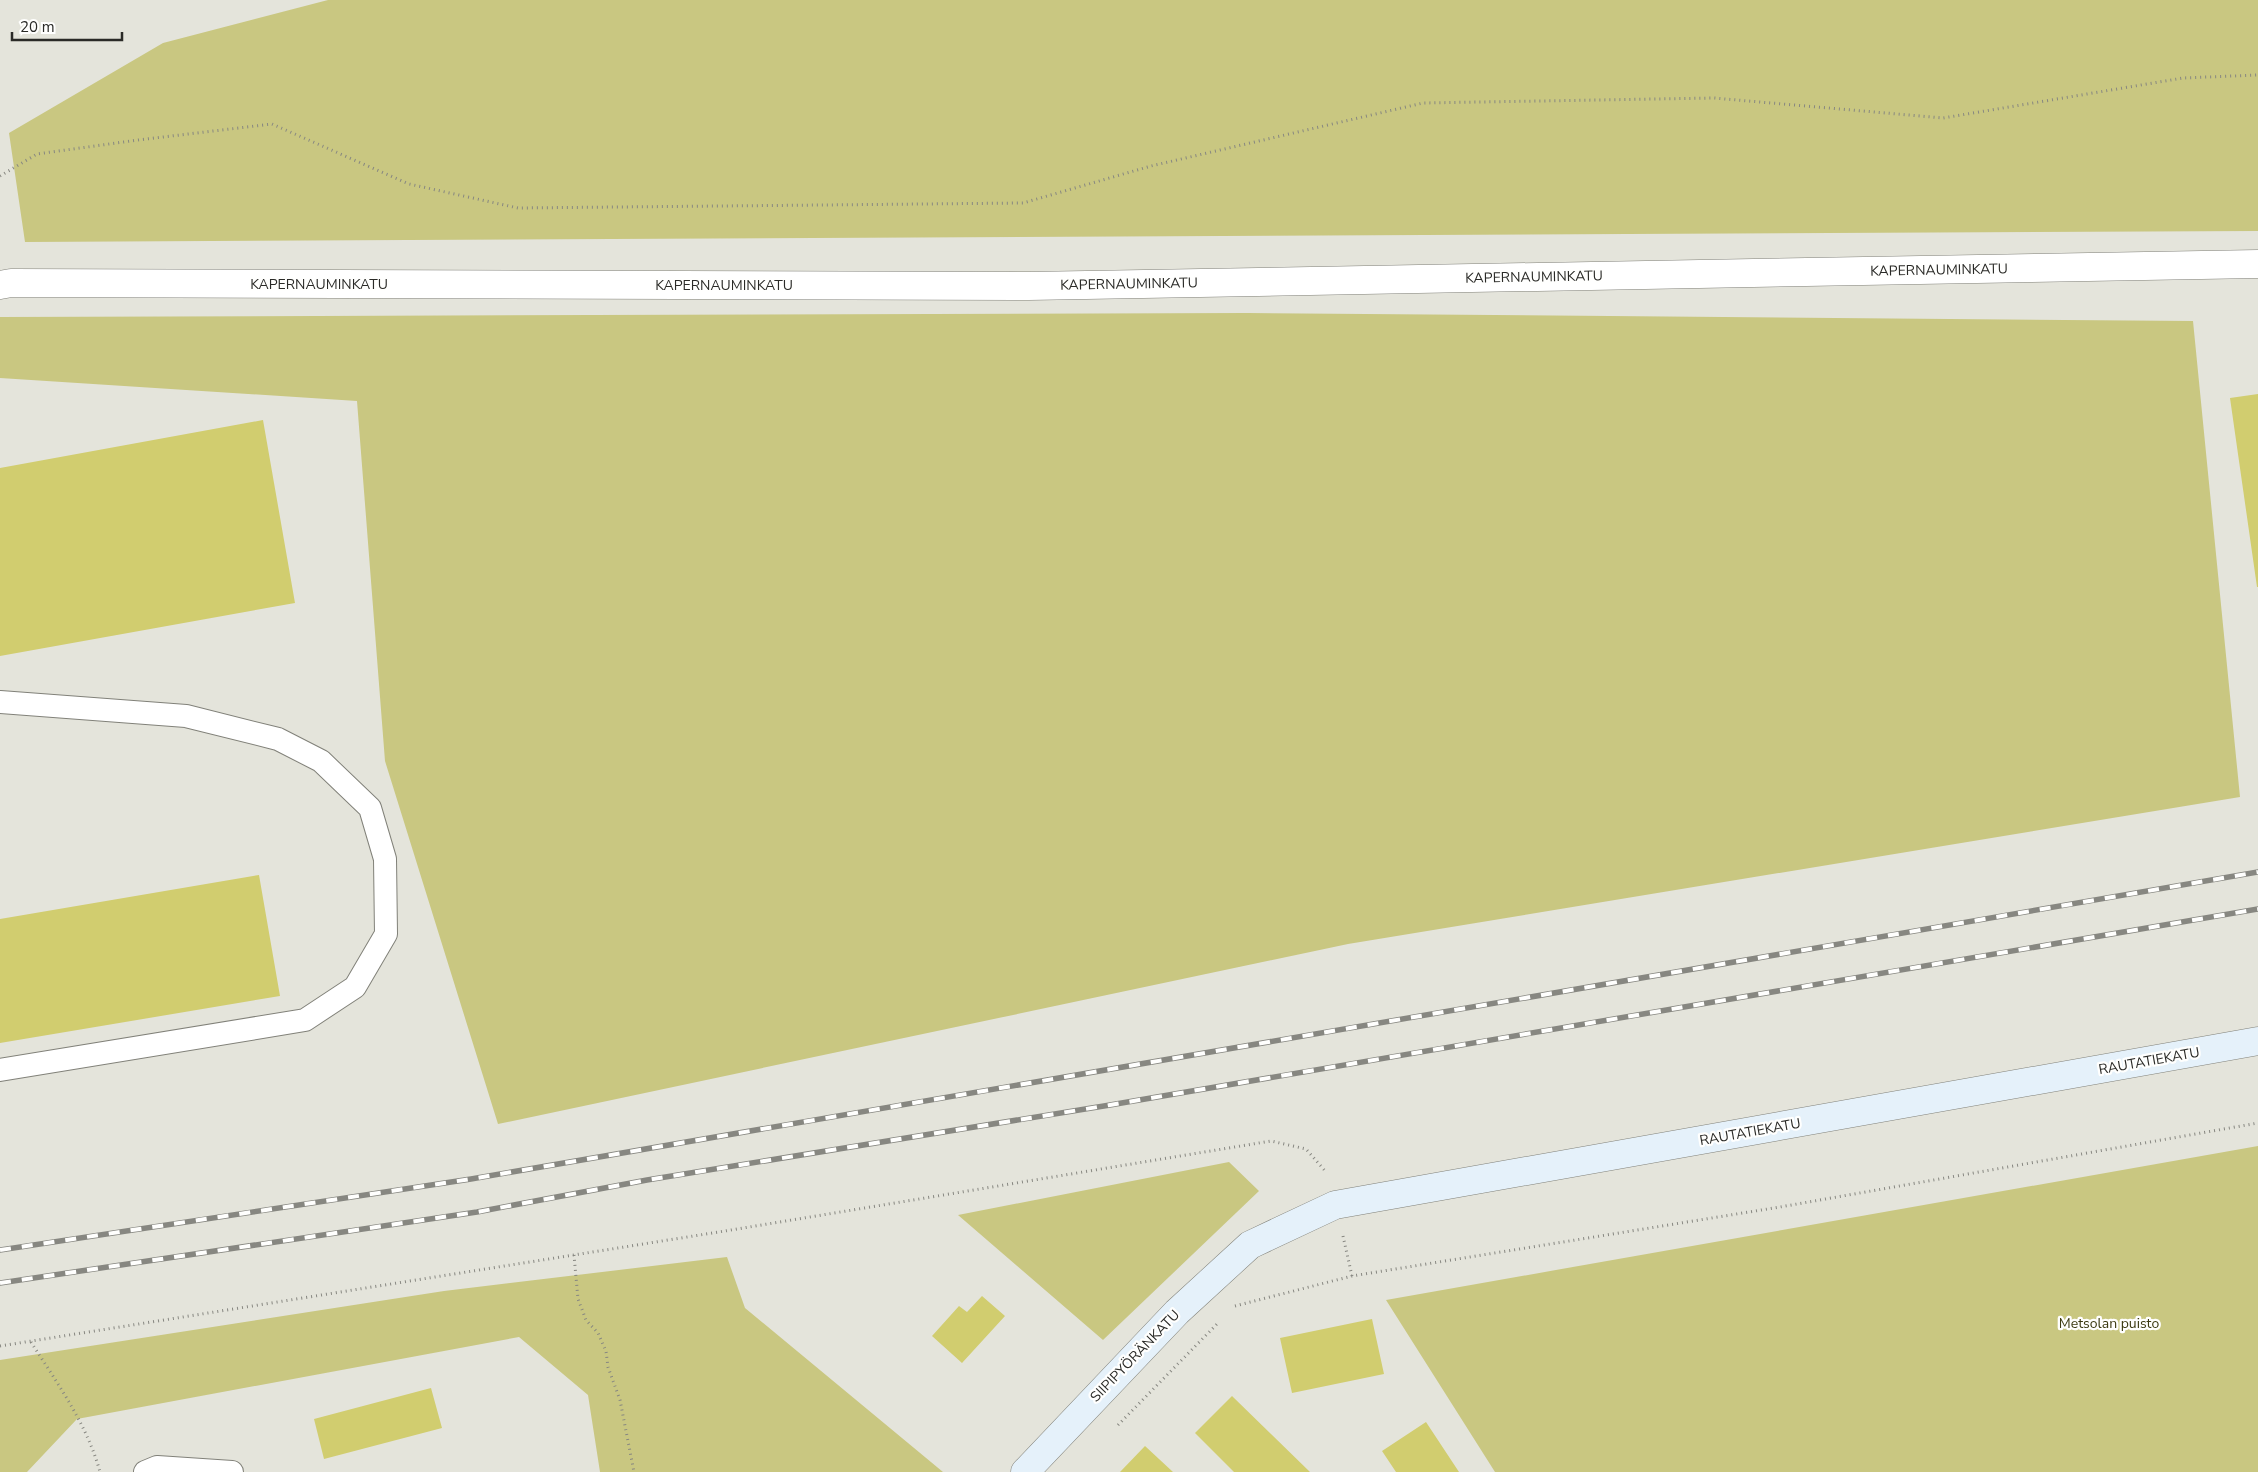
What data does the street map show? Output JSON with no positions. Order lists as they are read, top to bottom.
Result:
{
  "streets": {
    "street": ["KAPERNAUMINKATU", "RAUTATIEKATU", "SIIPIPYÖRÄNKATU"]
  },
  "crossings": [
    ["RAUTATIEKATU", "SIIPIPYÖRÄNKATU"]
  ],
  "parks": ["Metsolan puisto"],
  "scale_bar": "20 m"
}
